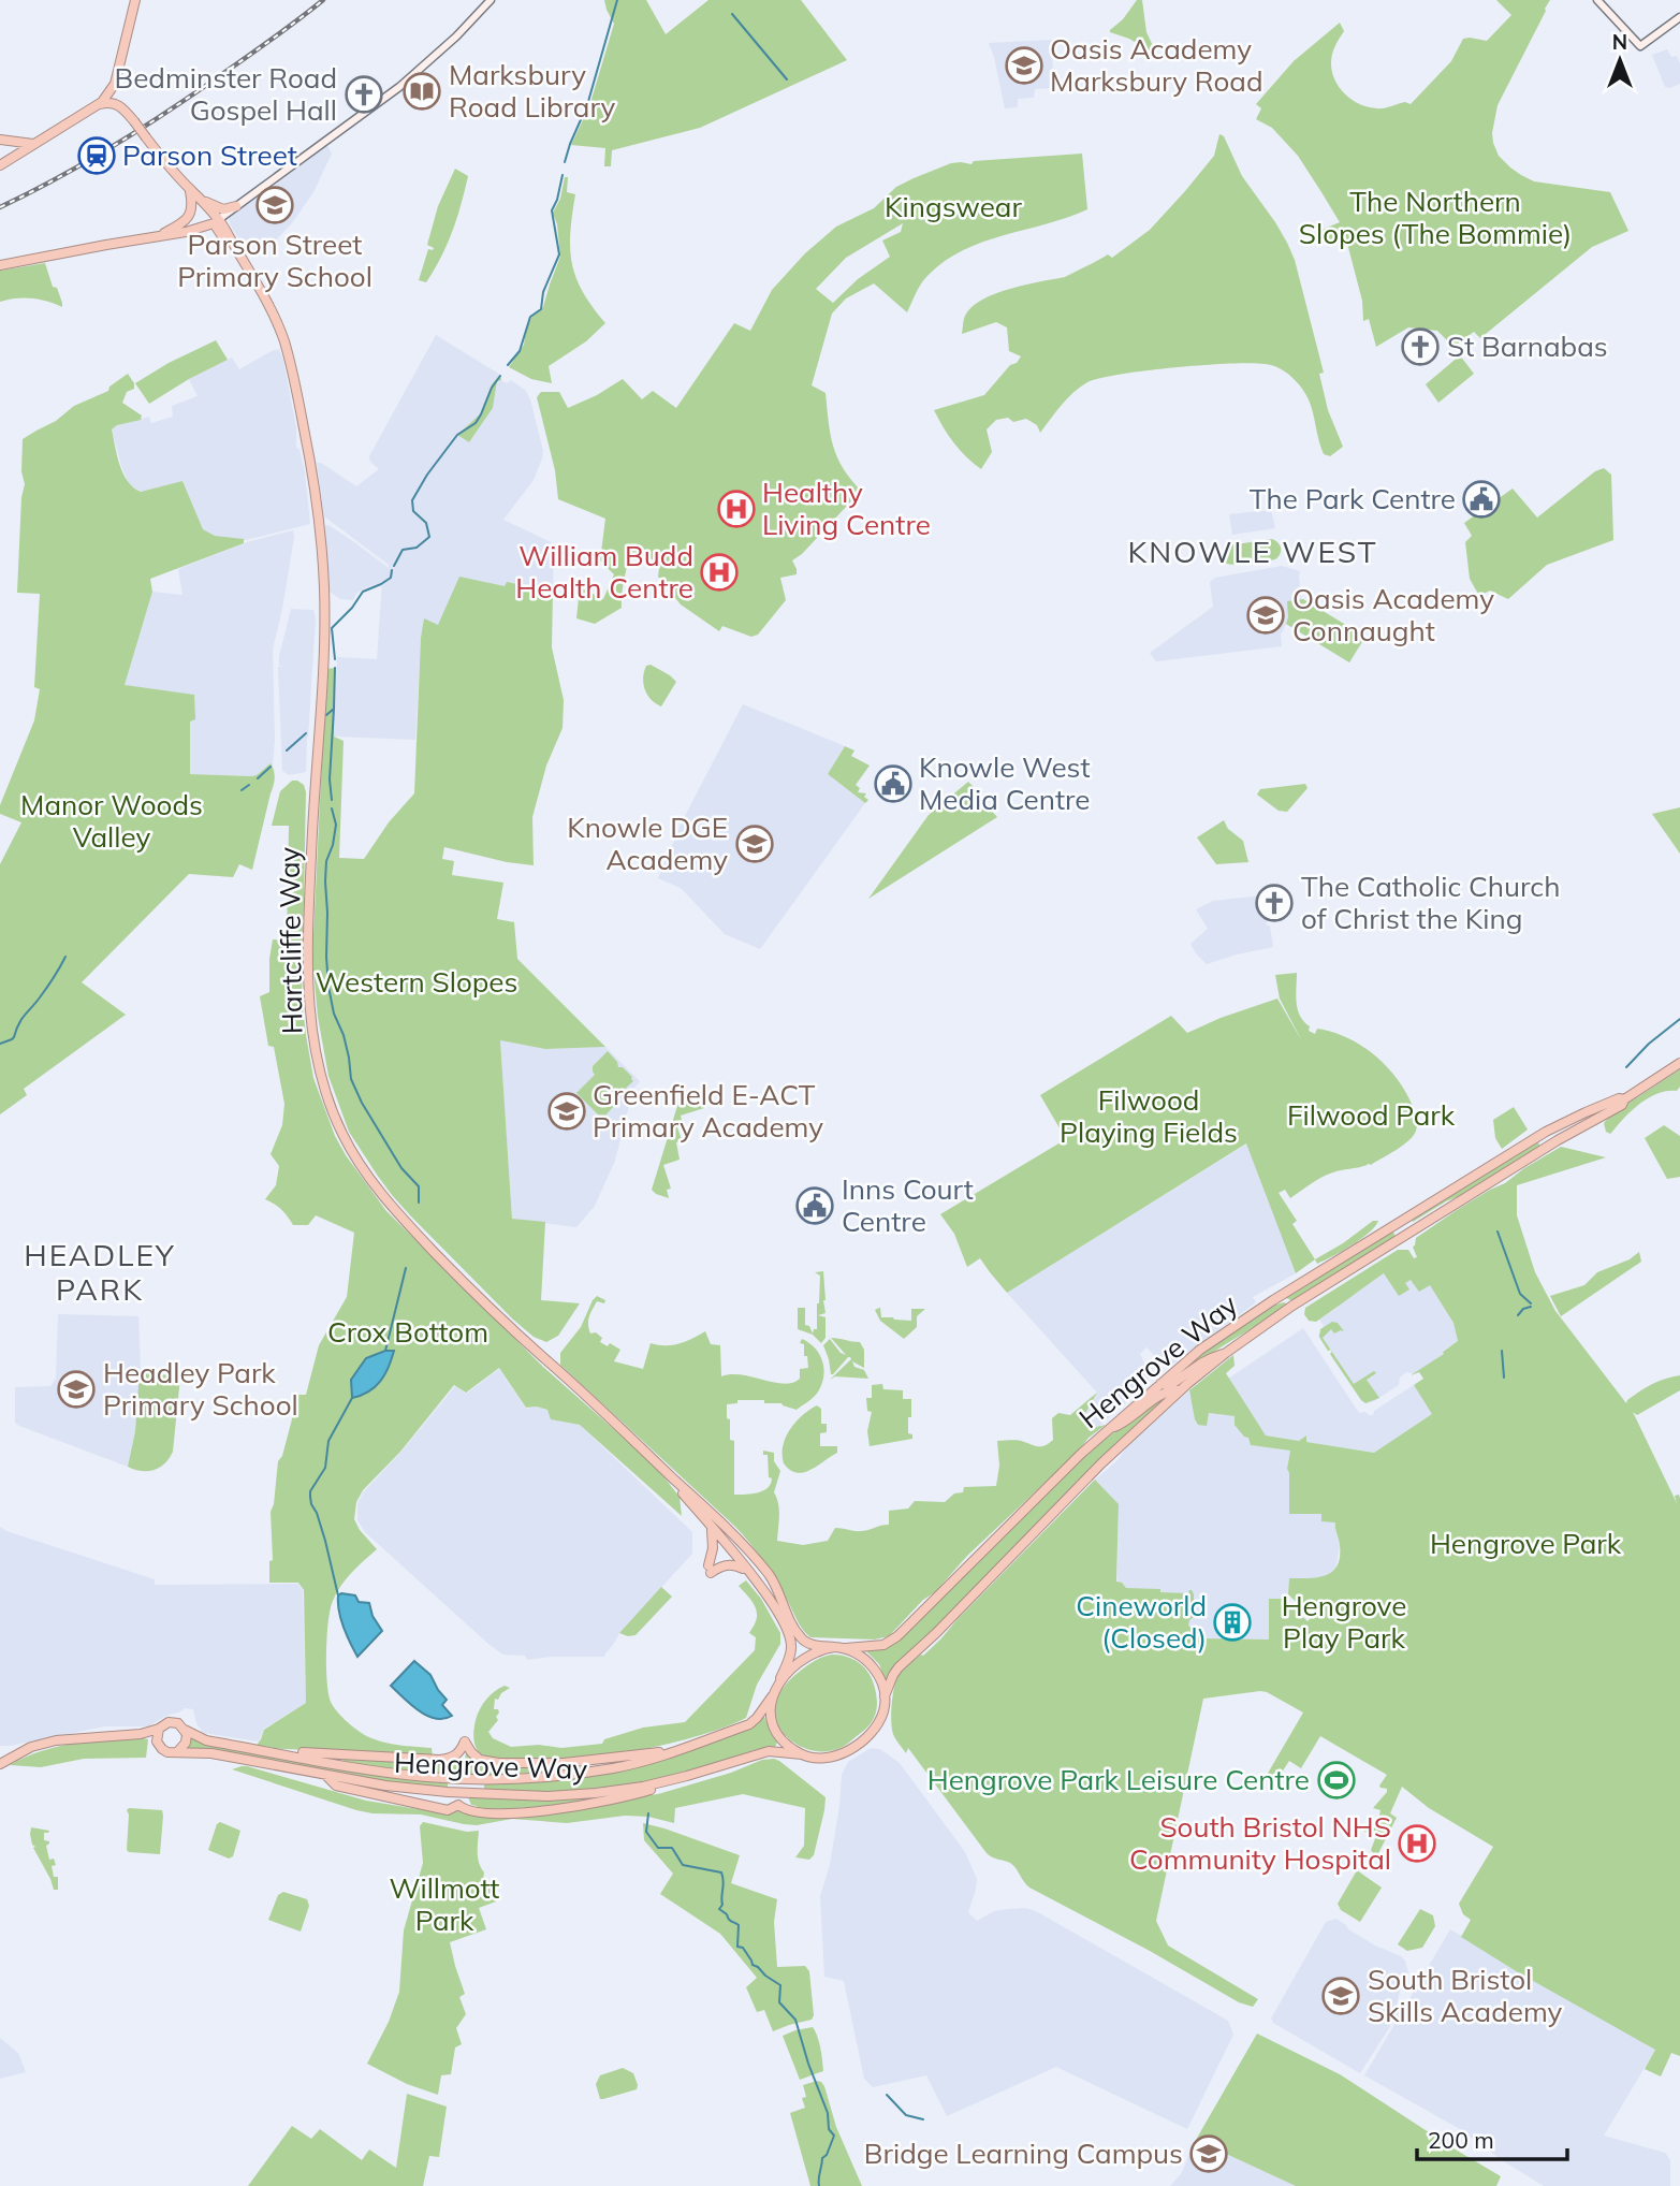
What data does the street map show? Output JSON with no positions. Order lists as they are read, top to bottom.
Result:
{
  "streets": {
    "highway": ["Hartcliffe Way", "Hengrove Way"]
  },
  "crossings": [
    ["Hartcliffe Way", "Hengrove Way"]
  ],
  "districts": ["KNOWLE WEST", "HEADLEY PARK"],
  "parks": [
    "The Northern Slopes (The Bommie)",
    "Kingswear",
    "Manor Woods Valley",
    "Western Slopes",
    "Filwood Playing Fields",
    "Filwood Park",
    "Crox Bottom",
    "Hengrove Park",
    "Hengrove Play Park",
    "Willmott Park"
  ],
  "places": {
    "school or university": [
      "Oasis Academy Marksbury Road",
      "Parson Street Primary School",
      "Oasis Academy Connaught",
      "Knowle DGE Academy",
      "Greenfield E-ACT Primary Academy",
      "Headley Park Primary School",
      "South Bristol Skills Academy",
      "Bridge Learning Campus"
    ],
    "library": ["Marksbury Road Library"],
    "church": ["Bedminster Road Gospel Hall", "St Barnabas", "The Catholic Church of Christ the King"],
    "station": ["Parson Street"],
    "public building": ["The Park Centre", "Knowle West Media Centre", "Inns Court Centre"],
    "hospital": ["Healthy Living Centre", "William Budd Health Centre", "South Bristol NHS Community Hospital"],
    "building": ["Cineworld (Closed)"],
    "sports": ["Hengrove Park Leisure Centre"]
  },
  "scale_bar": "200 m",
  "north": "top"
}
